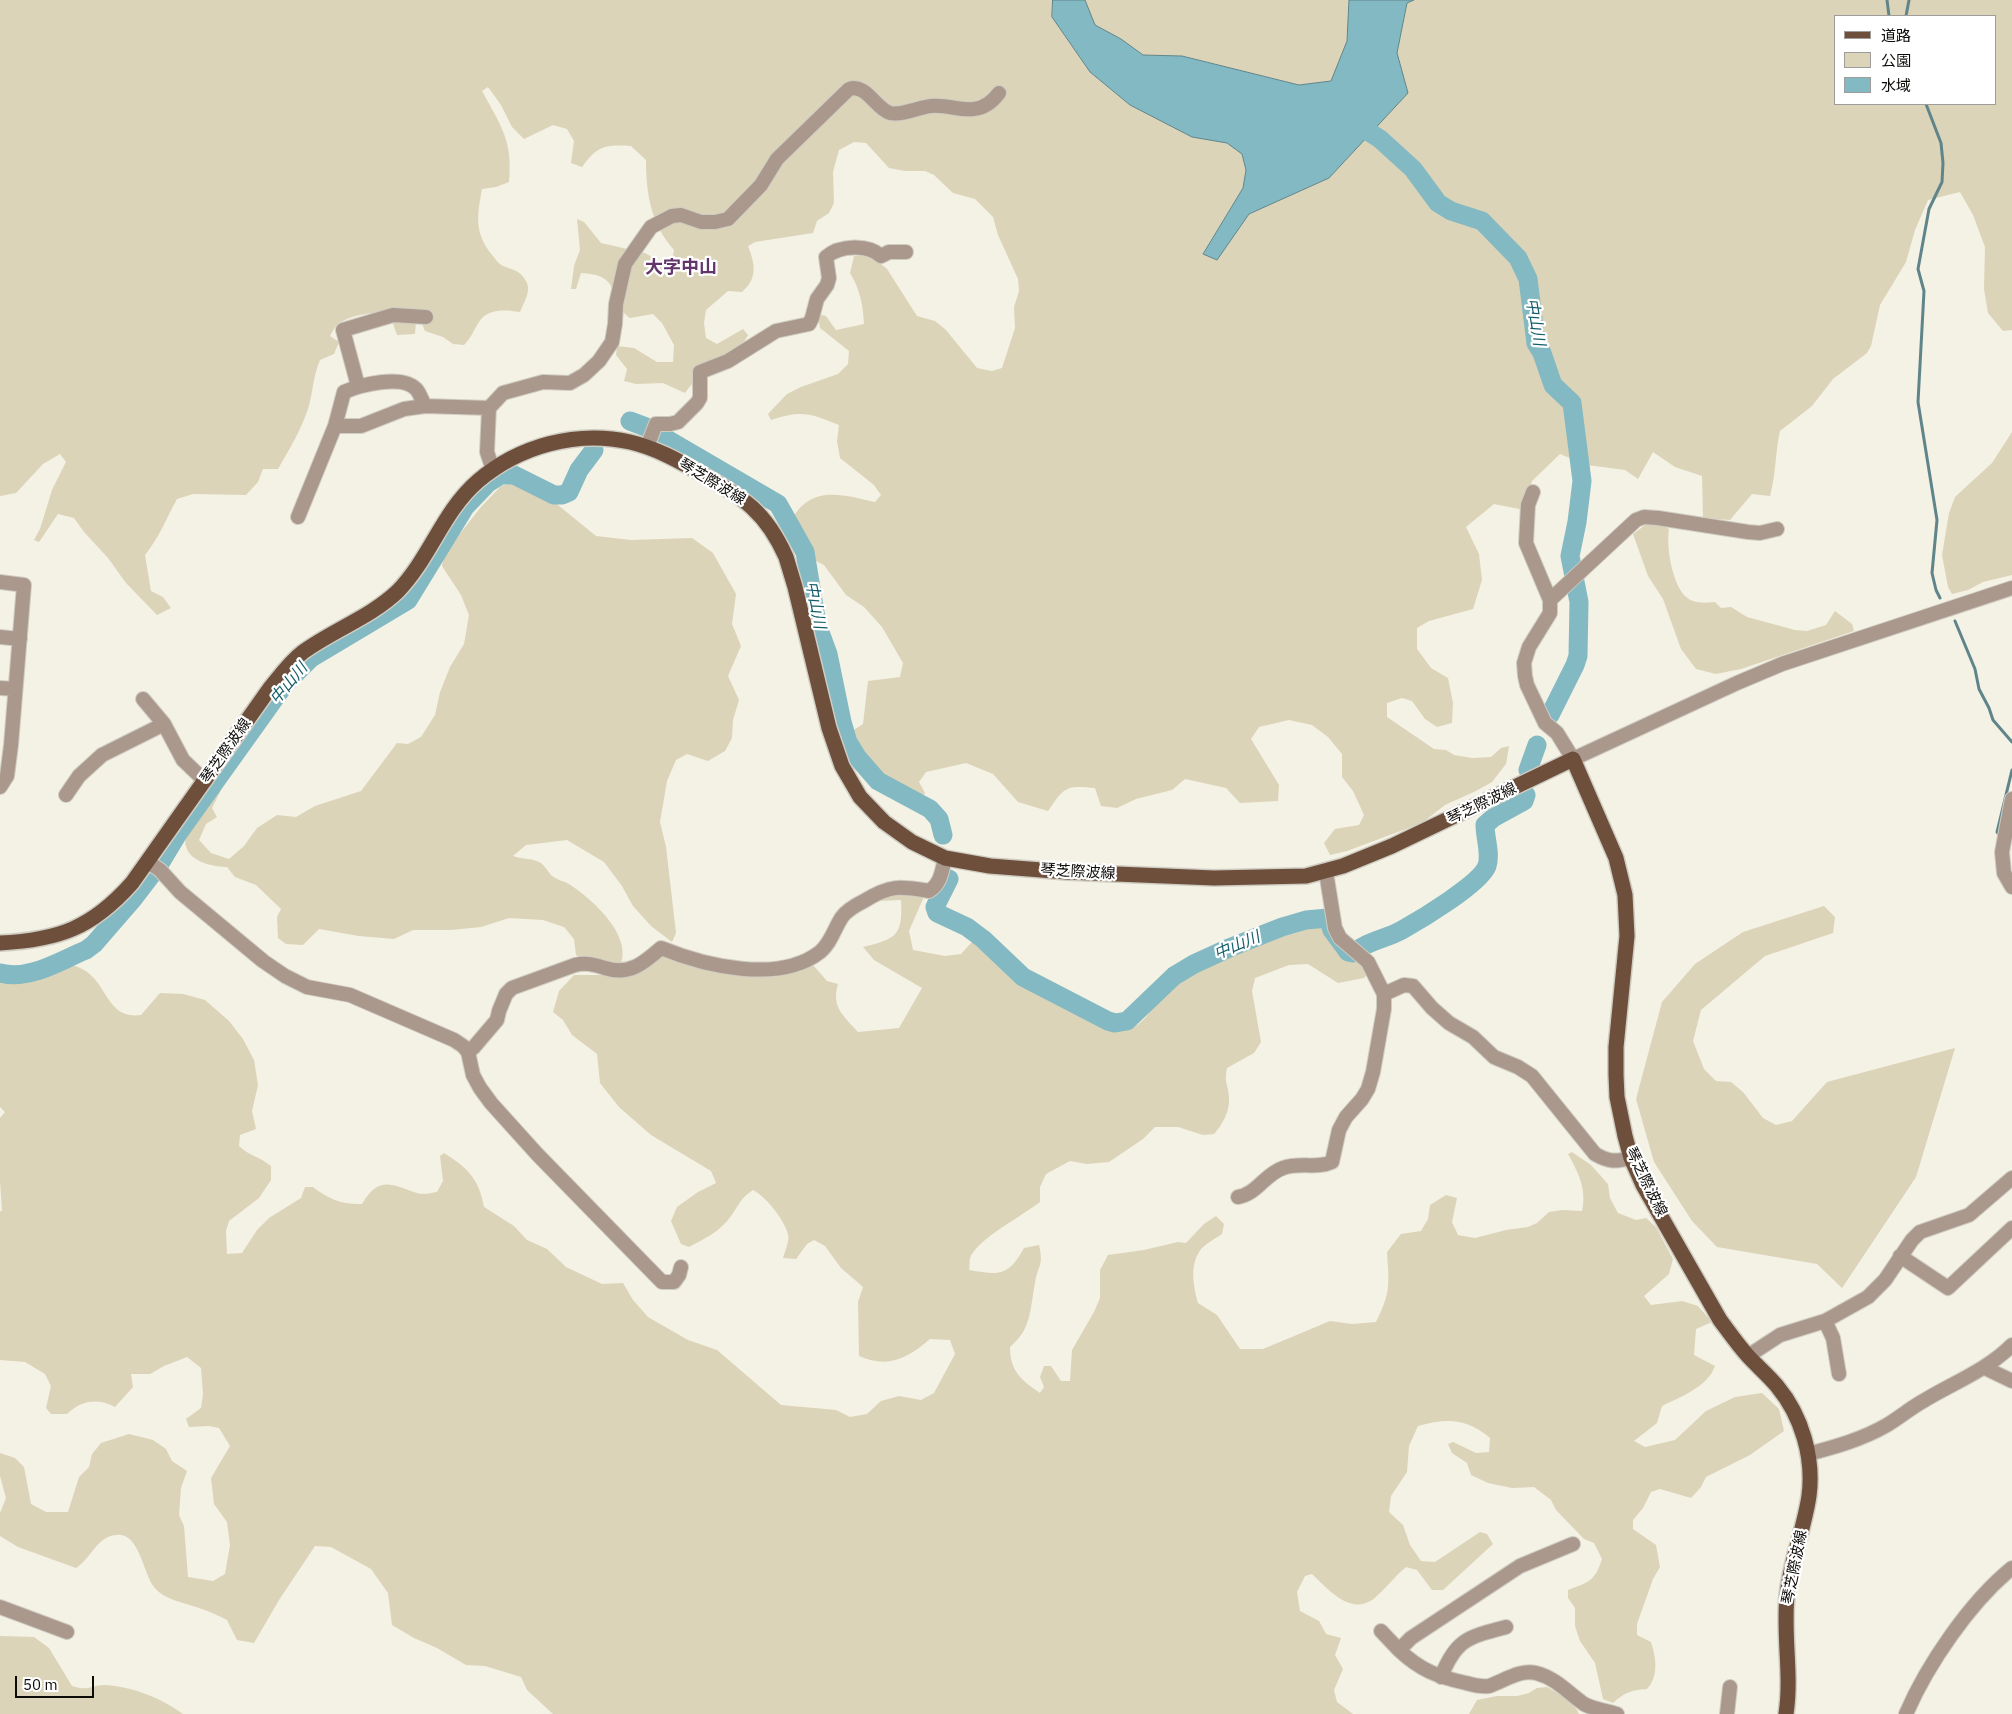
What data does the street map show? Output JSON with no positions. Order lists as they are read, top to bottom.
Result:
{
  "streets": {
    "main road": ["琴芝際波線"]
  },
  "districts": ["大字中山"],
  "water": ["中山川"],
  "legend": ["道路", "公園", "水域"],
  "scale_bar": "50 m"
}
